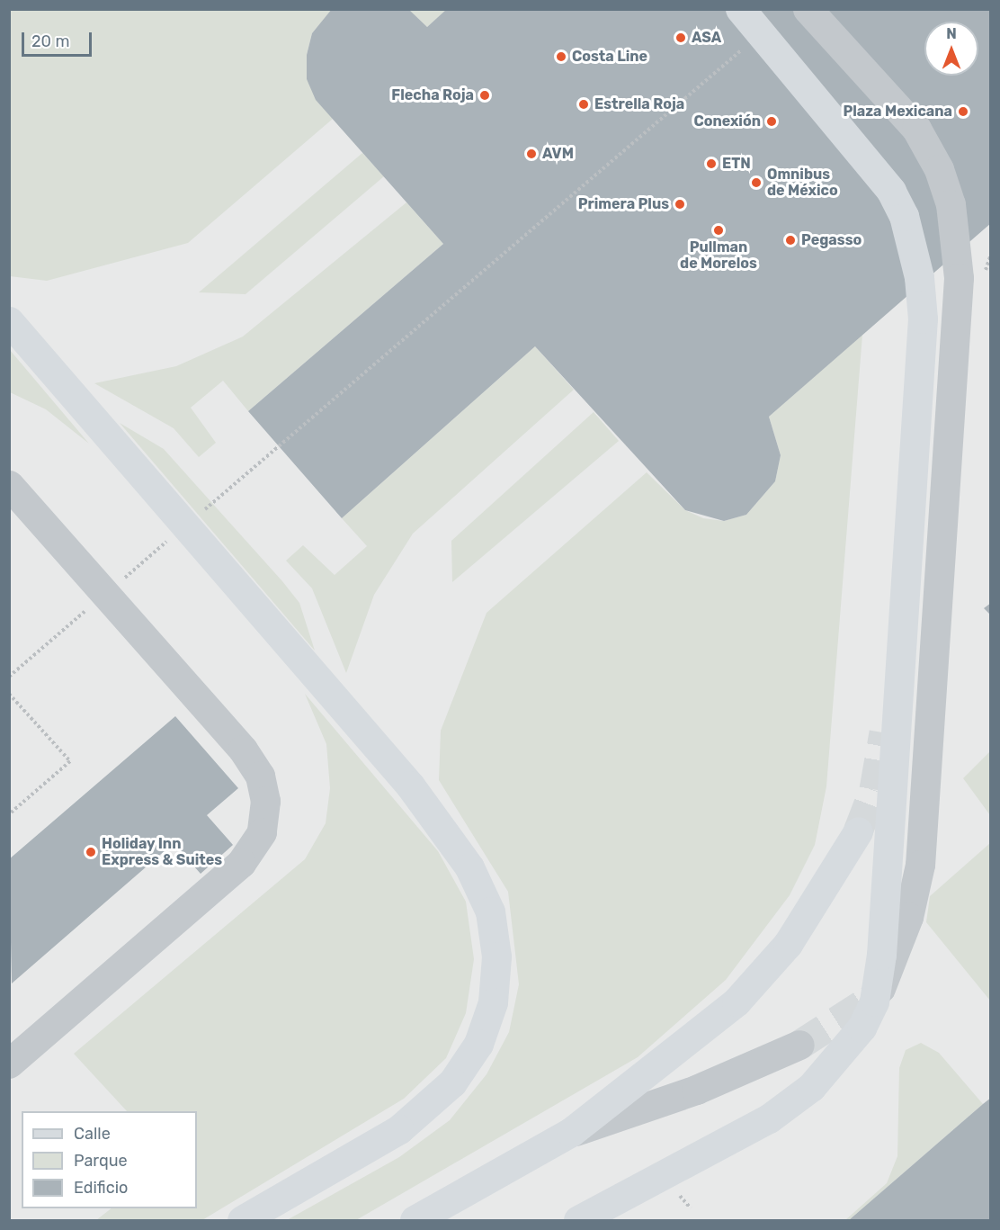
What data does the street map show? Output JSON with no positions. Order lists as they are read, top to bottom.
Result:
{
  "places": [
    "ASA",
    "Costa Line",
    "Flecha Roja",
    "Estrella Roja",
    "Plaza Mexicana",
    "Conexión",
    "AVM",
    "ETN",
    "Omnibus de México",
    "Primera Plus",
    "Pullman de Morelos",
    "Pegasso",
    "Holiday Inn Express & Suites"
  ],
  "legend": ["Calle", "Parque", "Edificio"],
  "scale_bar": "20 m",
  "north": "top"
}
